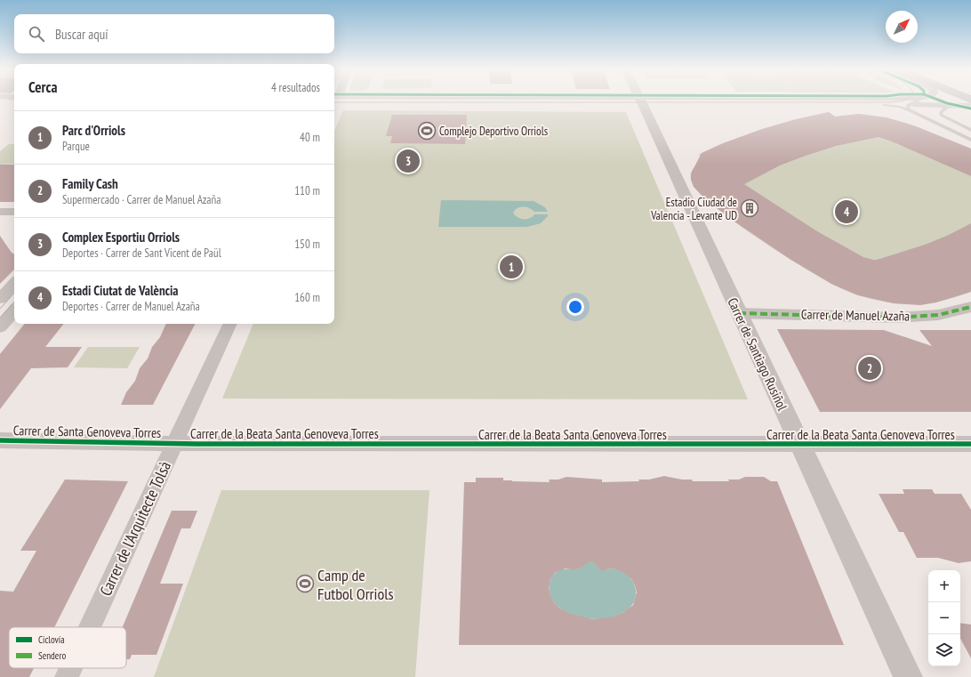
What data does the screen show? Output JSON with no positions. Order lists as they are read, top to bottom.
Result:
{
  "streets": {
    "street": [
      "Carrer de Manuel Azaña",
      "Carrer de Santiago Rusiñol",
      "Carrer de Santa Genoveva Torres",
      "Carrer de la Beata Santa Genoveva Torres",
      "Carrer de l'Arquitecte Tolsà"
    ]
  },
  "crossings": [
    ["Carrer de Manuel Azaña", "Carrer de Santiago Rusiñol"],
    ["Carrer de Santiago Rusiñol", "Carrer de la Beata Santa Genoveva Torres"],
    ["Carrer de Santa Genoveva Torres", "Carrer de la Beata Santa Genoveva Torres"],
    ["Carrer de Santa Genoveva Torres", "Carrer de l'Arquitecte Tolsà"],
    ["Carrer de la Beata Santa Genoveva Torres", "Carrer de l'Arquitecte Tolsà"]
  ],
  "places": {
    "sports": ["Complejo Deportivo Orriols", "Camp de Futbol Orriols"],
    "building": ["Estadio Ciudad de Valencia - Levante UD"]
  },
  "legend": ["Ciclovía", "Sendero"],
  "north": "top right",
  "page": {
    "search": "Buscar aquí",
    "heading": ["Cerca", "4 resultados"],
    "list": [
      {
        "mark": "1",
        "name": "Parc d'Orriols",
        "note": "Parque",
        "value": "40 m"
      },
      {
        "mark": "2",
        "name": "Family Cash",
        "note": "Supermercado · Carrer de Manuel Azaña",
        "value": "110 m"
      },
      {
        "mark": "3",
        "name": "Complex Esportiu Orriols",
        "note": "Deportes · Carrer de Sant Vicent de Paül",
        "value": "150 m"
      },
      {
        "mark": "4",
        "name": "Estadi Ciutat de València",
        "note": "Deportes · Carrer de Manuel Azaña",
        "value": "160 m"
      }
    ],
    "pins": [
      "3",
      "4",
      "1",
      "2"
    ],
    "map_buttons": ["+", "−"]
  }
}
